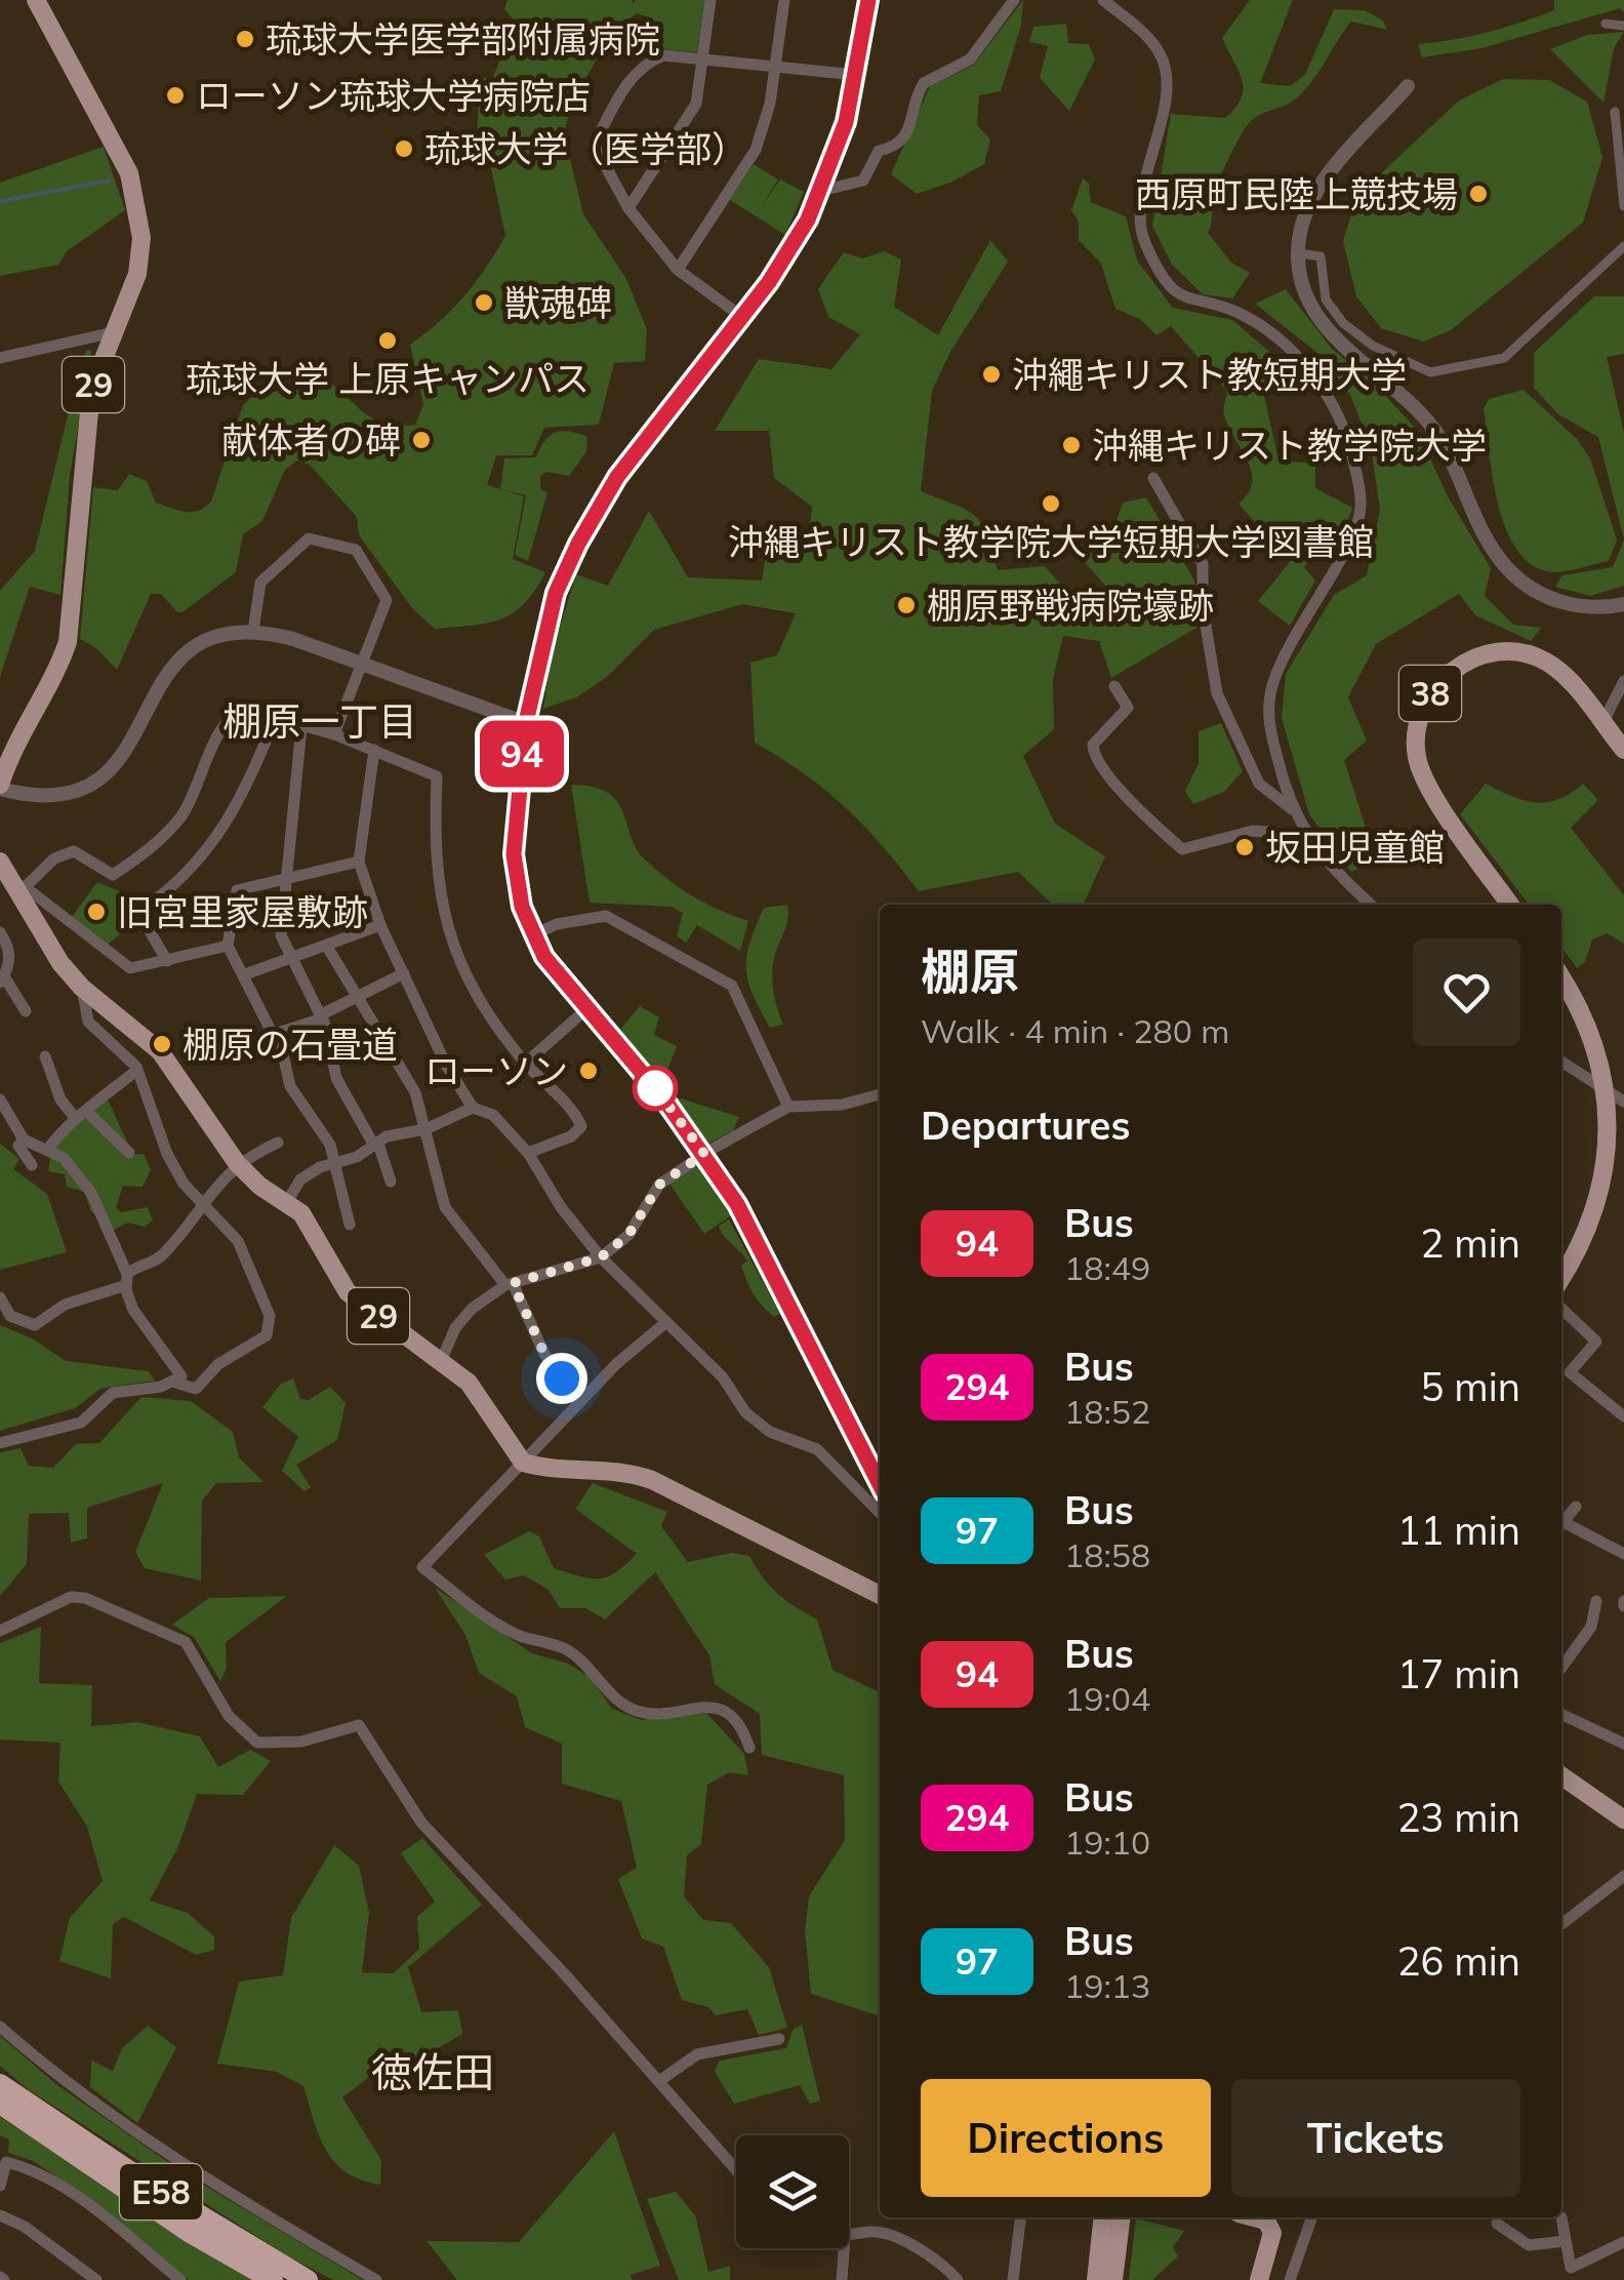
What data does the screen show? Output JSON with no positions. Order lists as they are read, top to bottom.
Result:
{
  "streets": {
    "highway": ["E58"],
    "main road": ["29", "38"]
  },
  "districts": ["棚原一丁目", "徳佐田"],
  "places": [
    "琉球大学医学部附属病院",
    "ローソン琉球大学病院店",
    "琉球大学（医学部）",
    "西原町民陸上競技場",
    "獣魂碑",
    "琉球大学 上原キャンパス",
    "沖繩キリスト教短期大学",
    "献体者の碑",
    "沖縄キリスト教学院大学",
    "沖縄キリスト教学院大学短期大学図書館",
    "棚原野戦病院壕跡",
    "坂田児童館",
    "旧宮里家屋敷跡",
    "棚原の石畳道",
    "ローソン"
  ],
  "lines": ["bus line 94"],
  "page": {
    "on_map": "94",
    "heading": [
      ["棚原", "Walk · 4 min · 280 m"],
      "Departures"
    ],
    "list": [
      {
        "mark": "94",
        "name": "Bus",
        "note": "18:49",
        "value": "2 min"
      },
      {
        "mark": "294",
        "name": "Bus",
        "note": "18:52",
        "value": "5 min"
      },
      {
        "mark": "97",
        "name": "Bus",
        "note": "18:58",
        "value": "11 min"
      },
      {
        "mark": "94",
        "name": "Bus",
        "note": "19:04",
        "value": "17 min"
      },
      {
        "mark": "294",
        "name": "Bus",
        "note": "19:10",
        "value": "23 min"
      },
      {
        "mark": "97",
        "name": "Bus",
        "note": "19:13",
        "value": "26 min"
      }
    ],
    "buttons": ["Directions", "Tickets"]
  }
}
